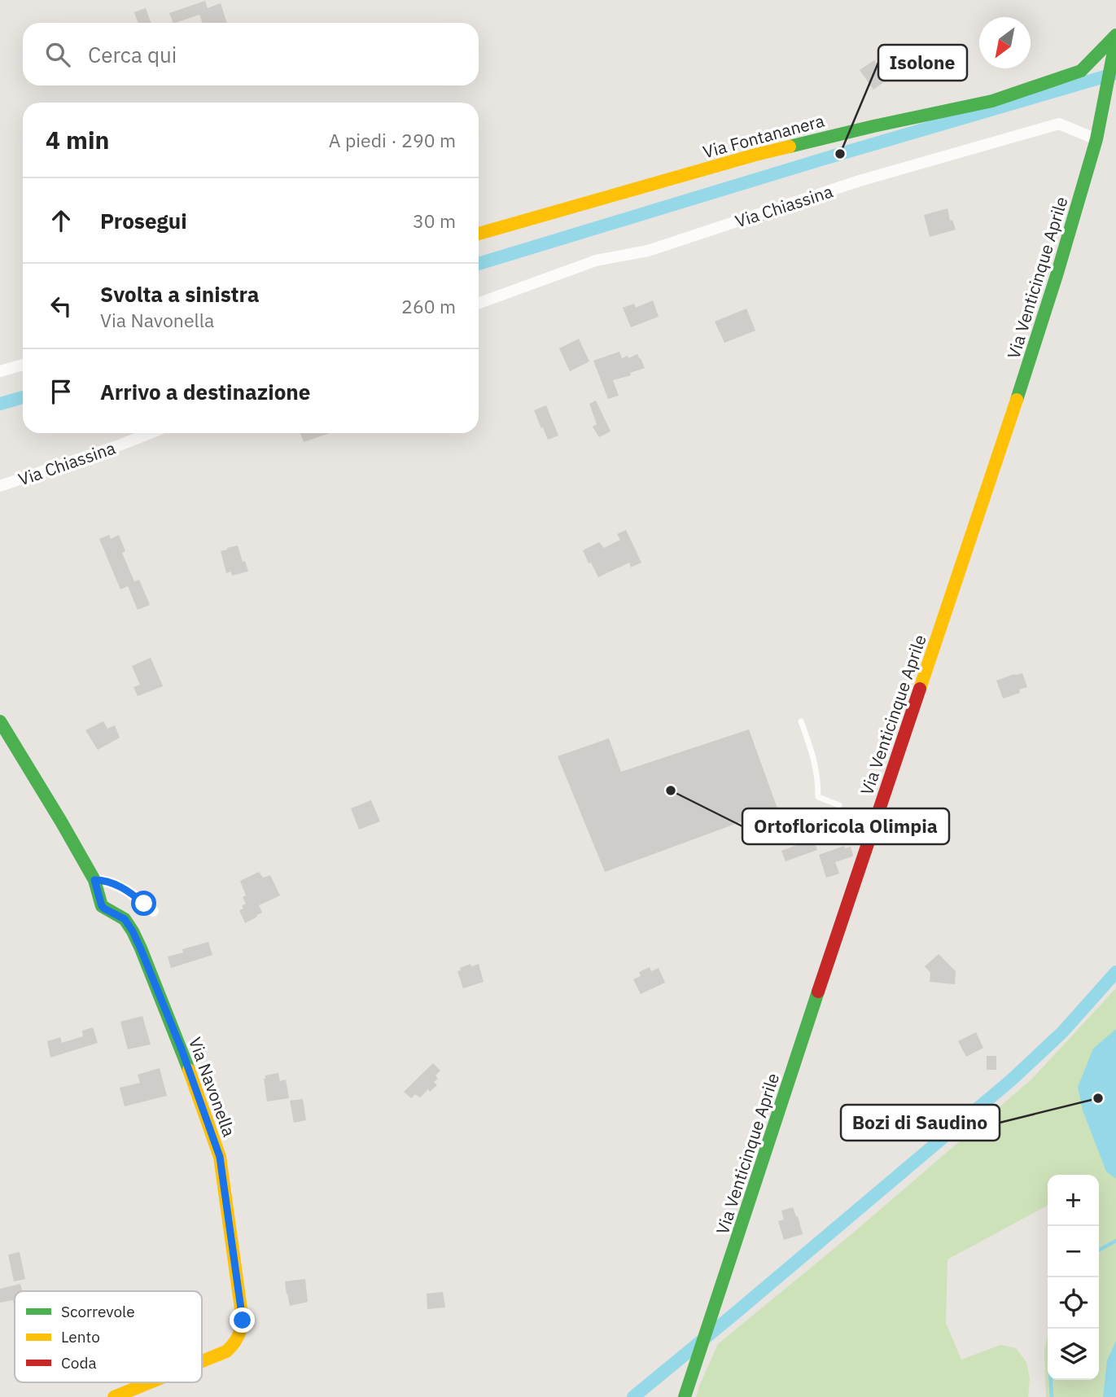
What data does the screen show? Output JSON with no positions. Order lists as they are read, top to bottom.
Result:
{
  "streets": {
    "street": [
      "Via Fontananera",
      "Via Chiassina",
      "Via Venticinque Aprile",
      "Via Navonella"
    ]
  },
  "crossings": [
    ["Via Fontananera", "Via Venticinque Aprile"],
    ["Via Chiassina", "Via Venticinque Aprile"]
  ],
  "places": ["Isolone", "Ortofloricola Olimpia", "Bozi di Saudino"],
  "legend": ["Scorrevole", "Lento", "Coda"],
  "north": "bottom left",
  "page": {
    "search": "Cerca qui",
    "heading": ["4 min", "A piedi · 290 m"],
    "list": [
      ["Prosegui", "30 m"],
      ["Svolta a sinistra", "Via Navonella", "260 m"],
      "Arrivo a destinazione"
    ],
    "map_buttons": ["+", "−"]
  }
}
